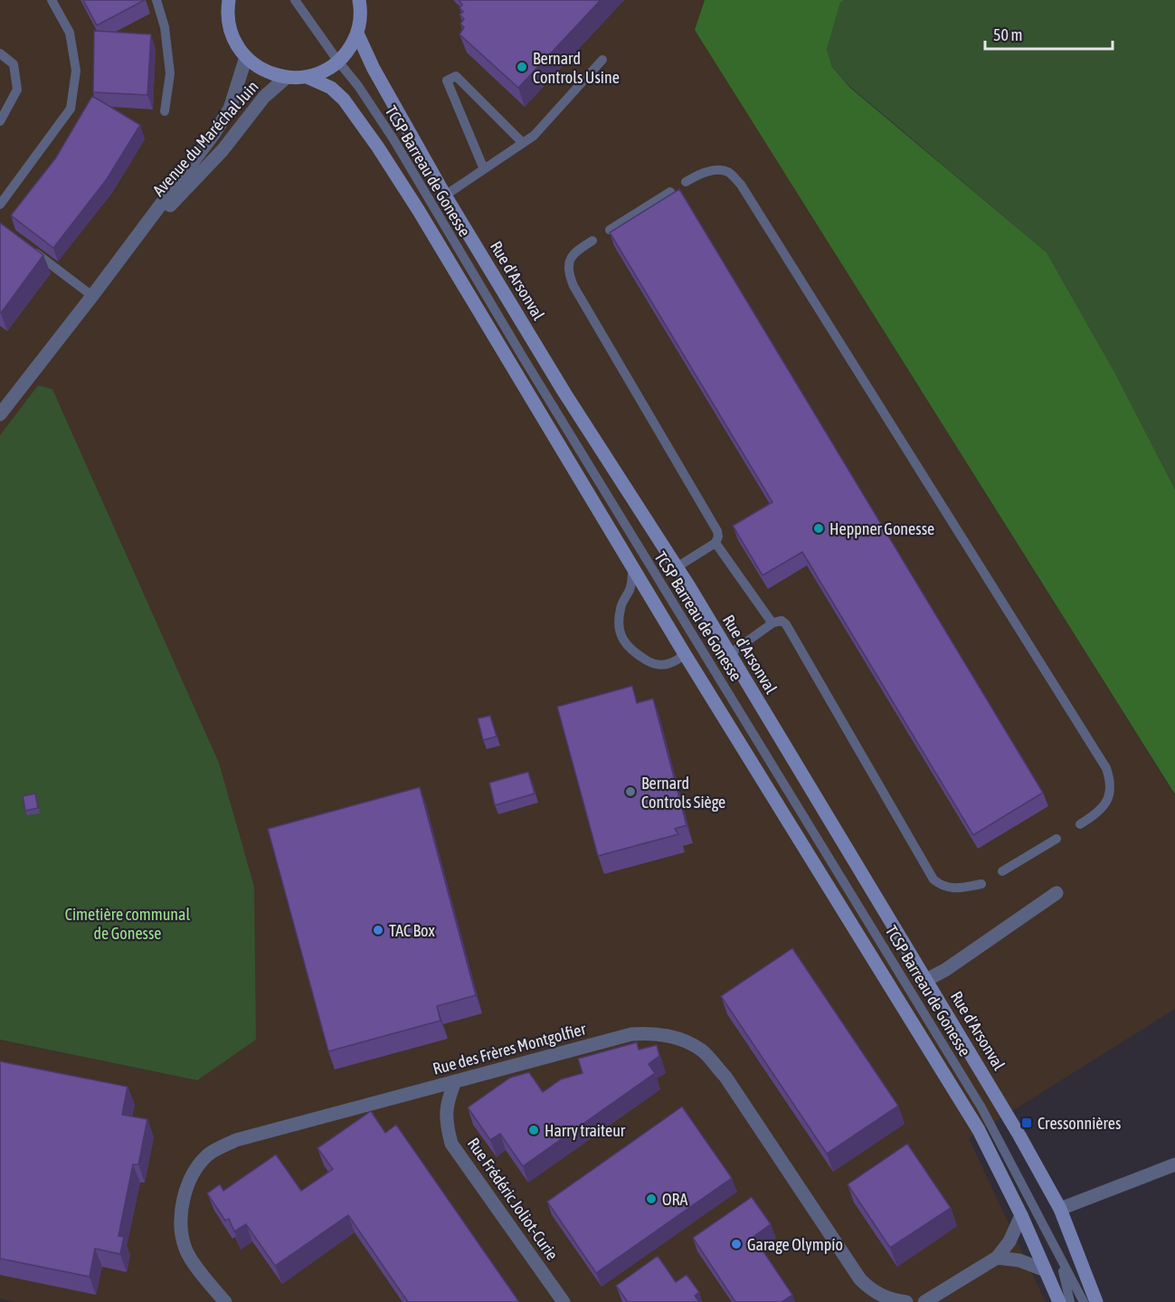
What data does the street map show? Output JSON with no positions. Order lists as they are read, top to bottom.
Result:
{
  "streets": {
    "main road": ["Rue d'Arsonval"],
    "street": ["Avenue du Maréchal Juin", "Rue des Frères Montgolfier", "Rue Frédéric Joliot-Curie"],
    "lane": ["TCSP Barreau de Gonesse"]
  },
  "crossings": [
    ["Rue des Frères Montgolfier", "Rue Frédéric Joliot-Curie"]
  ],
  "parks": ["Cimetière communal de Gonesse"],
  "places": {
    "other": [
      "Bernard Controls Usine",
      "Heppner Gonesse",
      "Bernard Controls Siège",
      "TAC Box",
      "Harry traiteur",
      "ORA",
      "Garage Olympío"
    ],
    "transit": ["Cressonnières"]
  },
  "scale_bar": "50 m"
}
